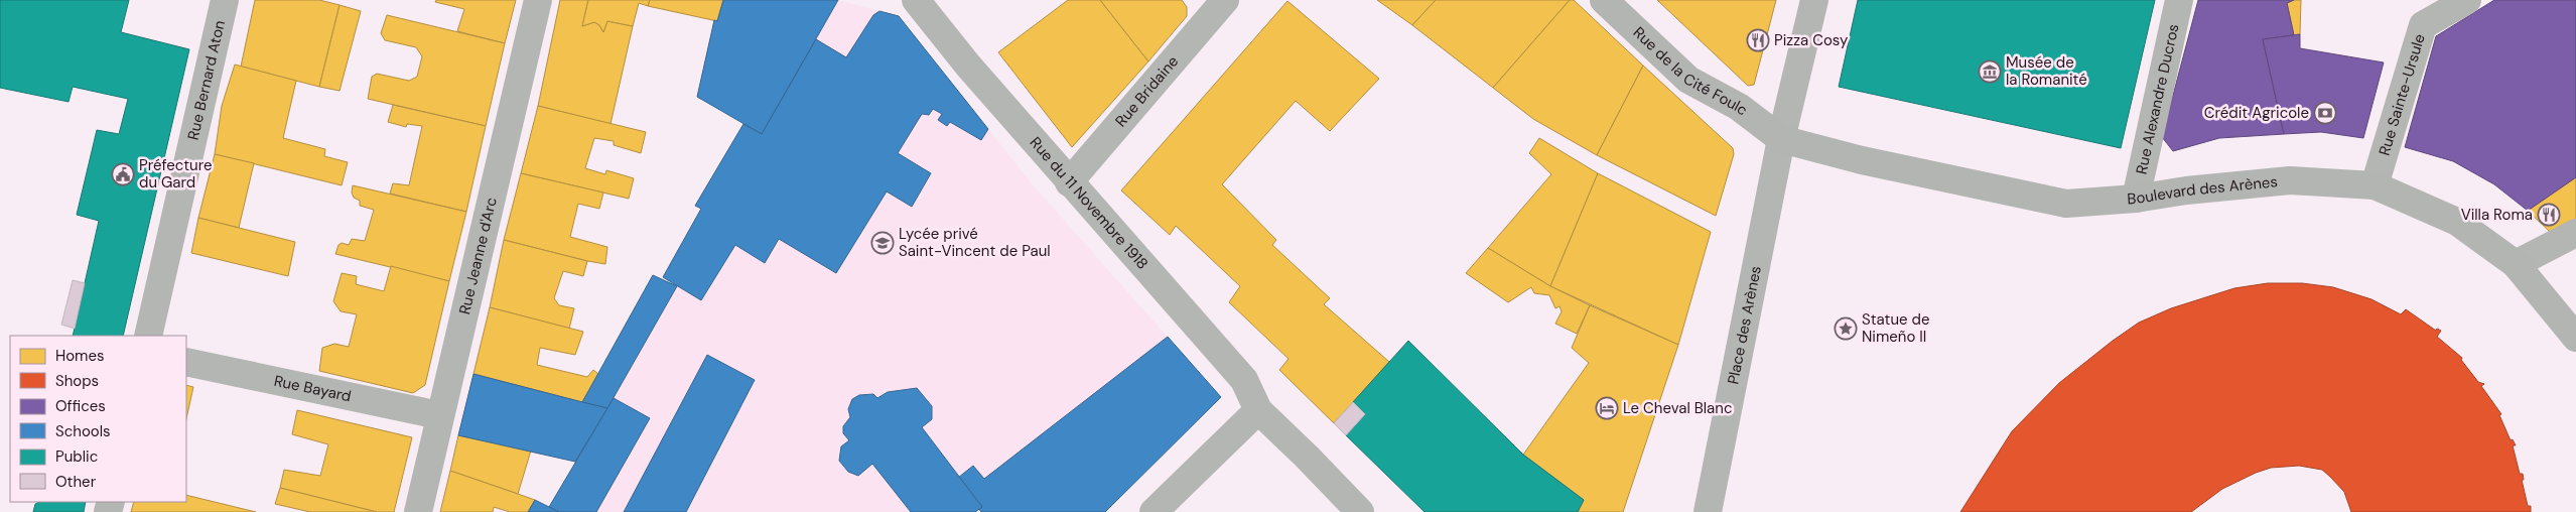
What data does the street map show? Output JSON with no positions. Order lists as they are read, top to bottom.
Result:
{
  "streets": {
    "street": [
      "Rue de la Cité Foulc",
      "Rue Bernard Aton",
      "Rue Bridaine",
      "Rue Sainte-Ursule",
      "Rue Alexandre Ducros",
      "Boulevard des Arènes",
      "Rue du 11 Novembre 1918",
      "Rue Jeanne d'Arc",
      "Place des Arènes",
      "Rue Bayard"
    ]
  },
  "crossings": [
    ["Rue de la Cité Foulc", "Boulevard des Arènes"],
    ["Rue de la Cité Foulc", "Place des Arènes"],
    ["Rue Bridaine", "Rue du 11 Novembre 1918"],
    ["Rue Sainte-Ursule", "Boulevard des Arènes"],
    ["Rue Alexandre Ducros", "Boulevard des Arènes"],
    ["Boulevard des Arènes", "Place des Arènes"],
    ["Rue Jeanne d'Arc", "Rue Bayard"]
  ],
  "places": {
    "restaurant": ["Pizza Cosy", "Villa Roma"],
    "museum": ["Musée de la Romanité"],
    "bank": ["Crédit Agricole"],
    "public building": ["Préfecture du Gard"],
    "school or university": ["Lycée privé Saint-Vincent de Paul"],
    "place": ["Statue de Nimeño II"],
    "hotel": ["Le Cheval Blanc"]
  },
  "legend": [
    "Homes",
    "Shops",
    "Offices",
    "Schools",
    "Public",
    "Other"
  ]
}
